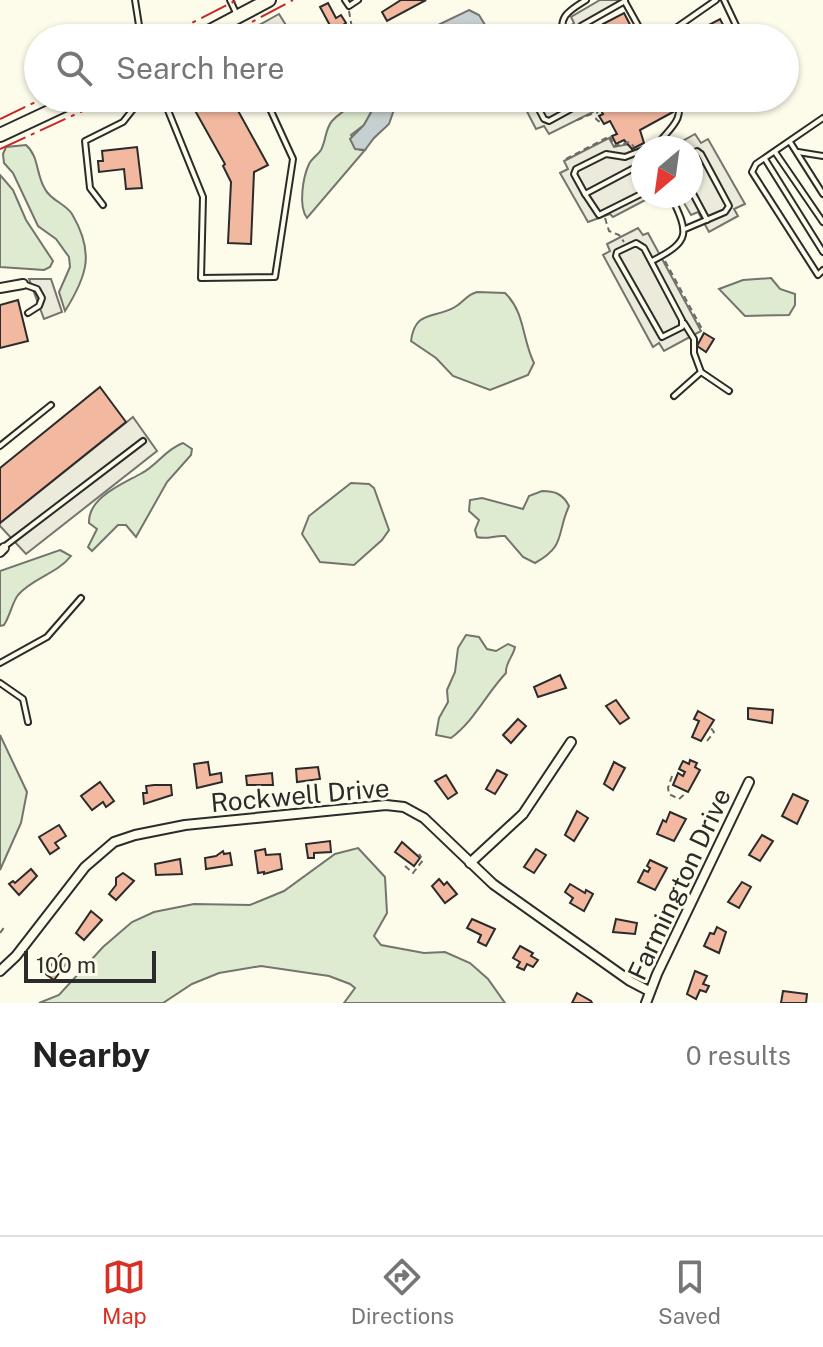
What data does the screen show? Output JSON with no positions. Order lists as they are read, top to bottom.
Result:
{
  "streets": {
    "street": ["Rockwell Drive", "Farmington Drive"]
  },
  "crossings": [
    ["Rockwell Drive", "Farmington Drive"]
  ],
  "scale_bar": "100 m",
  "north": "bottom left",
  "page": {
    "search": "Search here",
    "scale": "100 m",
    "heading": ["Nearby", "0 results"],
    "nav": ["Map", "Directions", "Saved"]
  }
}
